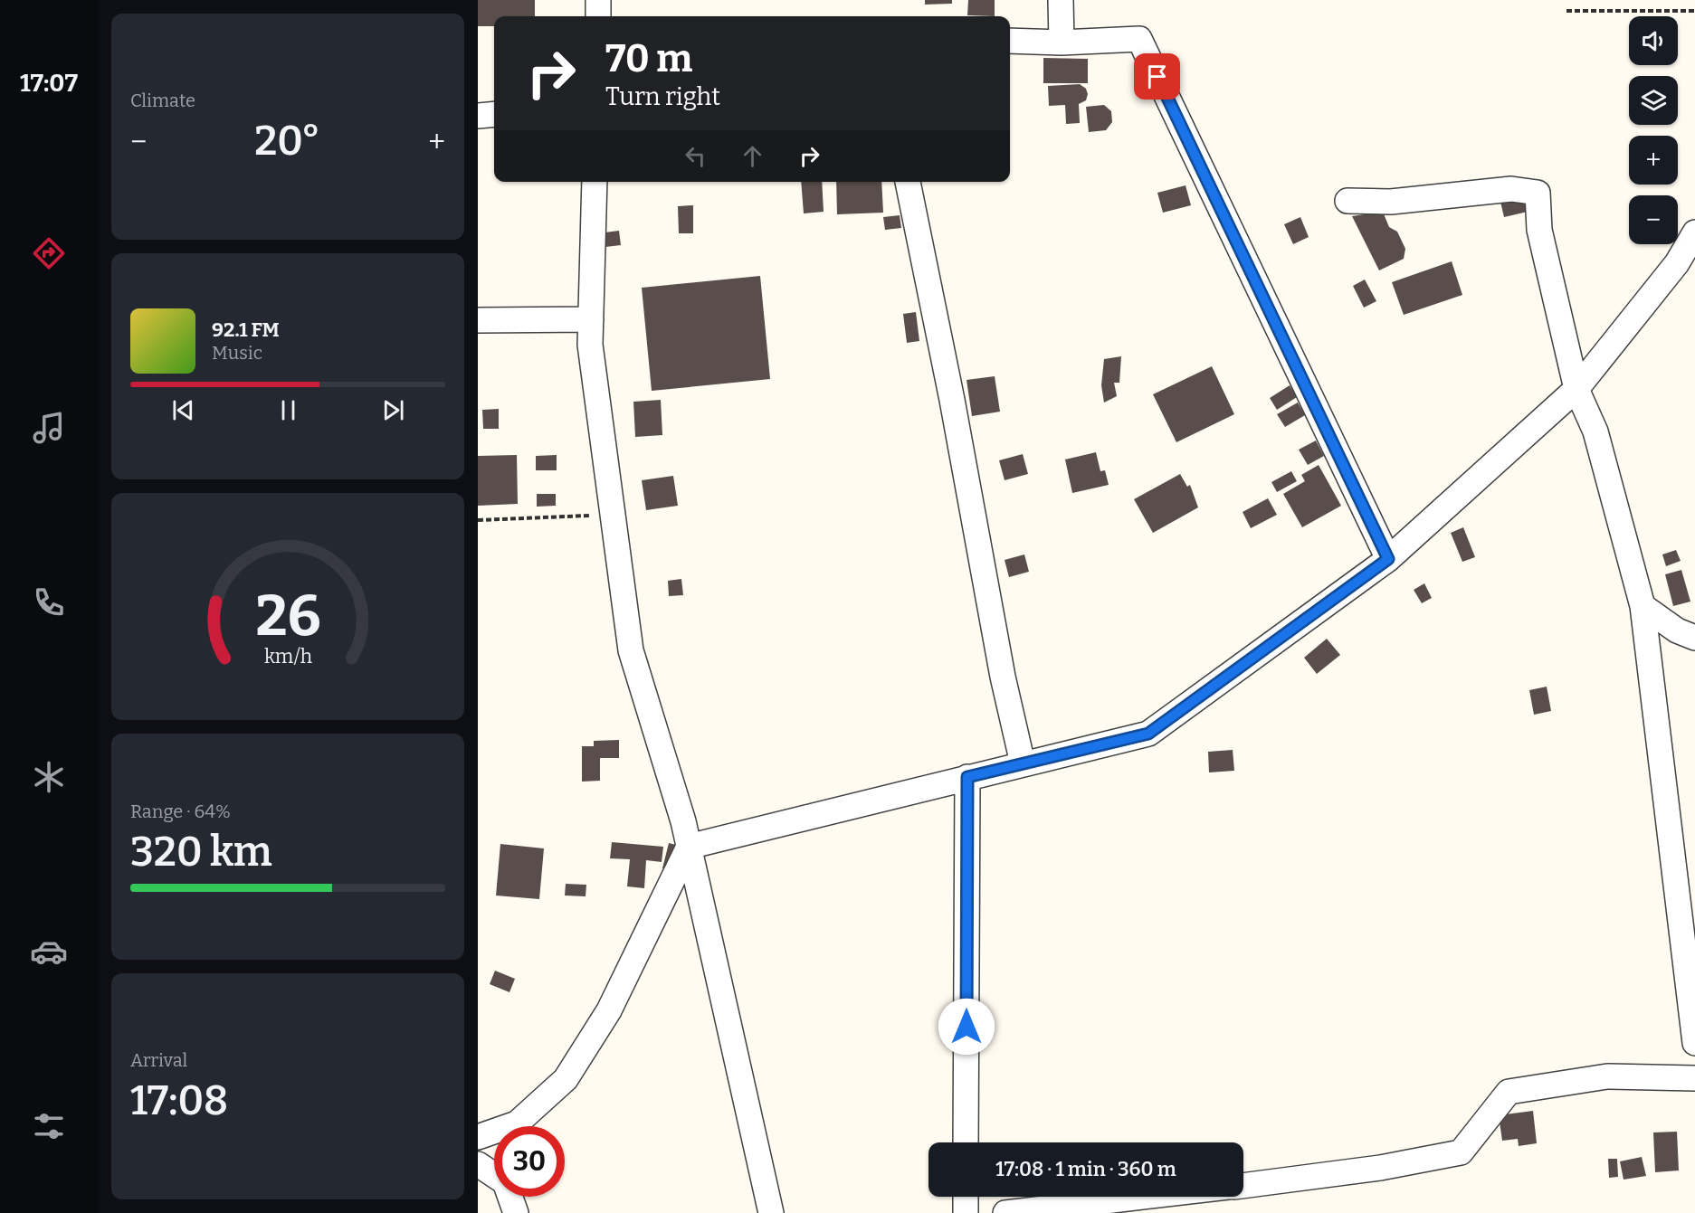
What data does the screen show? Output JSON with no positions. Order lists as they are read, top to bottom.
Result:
{
  "page": {
    "tabs": "17:07",
    "tile": [
      "Climate",
      ["Range · 64%", "320 km"],
      ["Arrival", "17:08"]
    ],
    "map_buttons": ["+", "−"],
    "turn": ["70 m", "Turn right"],
    "heat": ["−", "20°", "+"],
    "song": ["92.1 FM", "Music"],
    "limit": "30",
    "trip": "17:08 · 1 min · 360 m",
    "gauge": ["26", "km/h"]
  }
}
